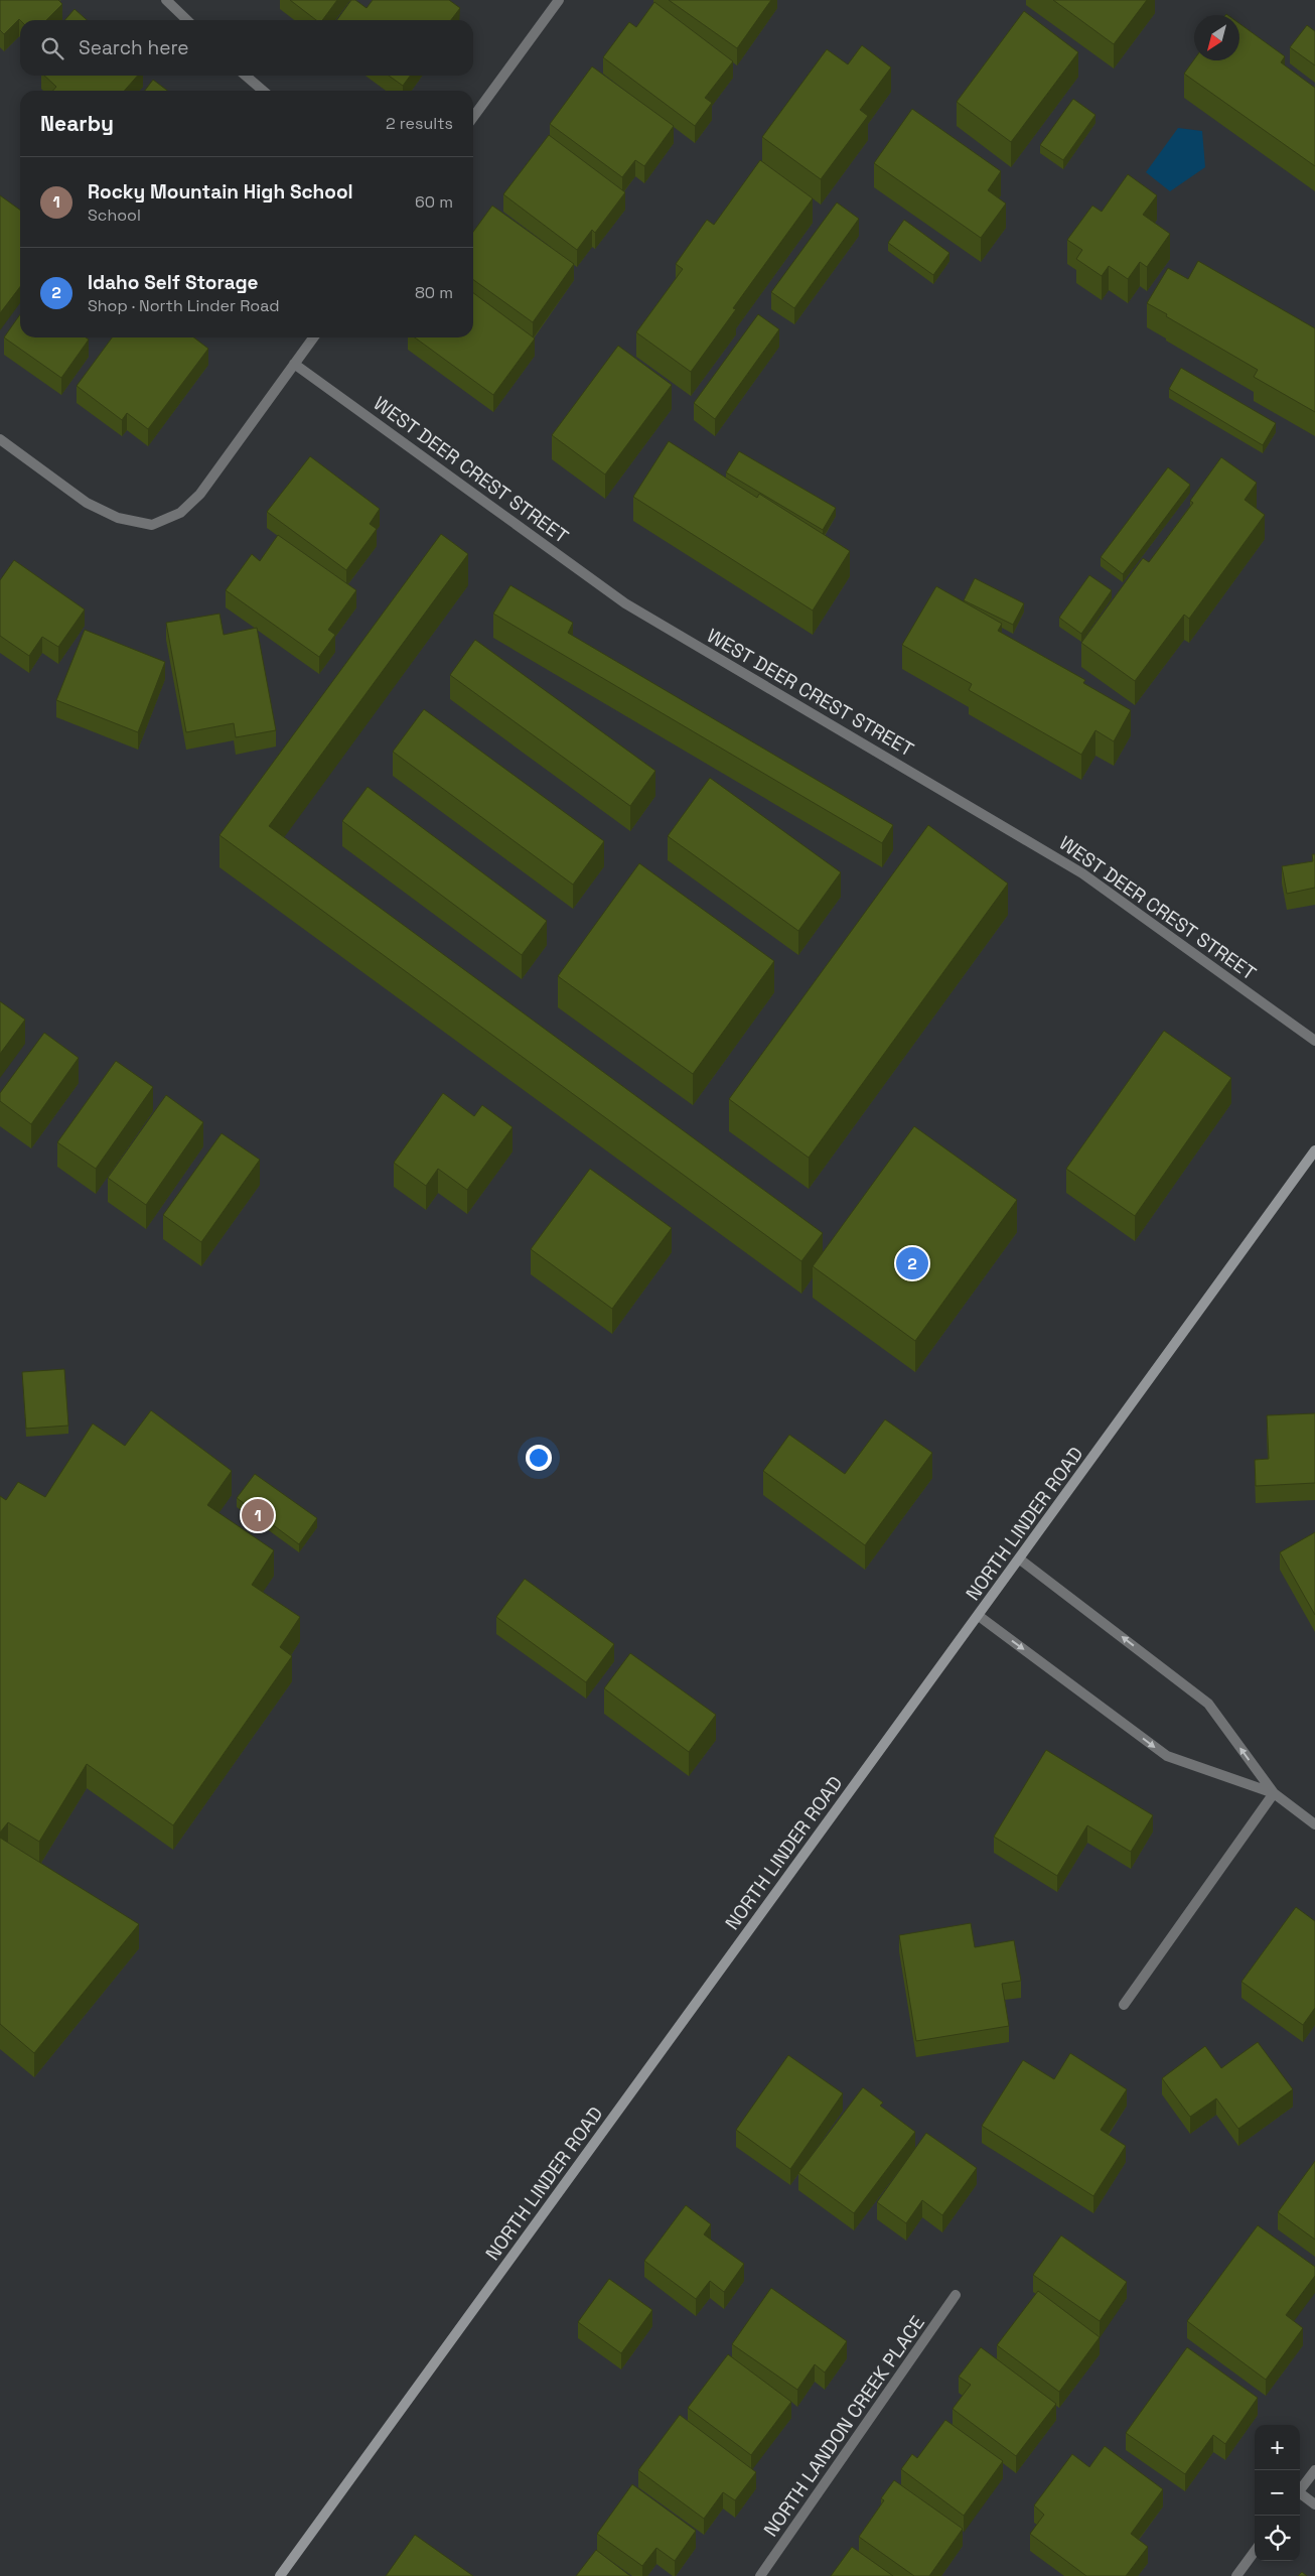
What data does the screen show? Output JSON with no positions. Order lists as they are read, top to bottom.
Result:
{
  "streets": {
    "main road": ["NORTH LINDER ROAD"],
    "street": ["WEST DEER CREST STREET", "NORTH LANDON CREEK PLACE"]
  },
  "north": "bottom left",
  "page": {
    "search": "Search here",
    "heading": ["Nearby", "2 results"],
    "list": [
      {
        "mark": "1",
        "name": "Rocky Mountain High School",
        "note": "School",
        "value": "60 m"
      },
      {
        "mark": "2",
        "name": "Idaho Self Storage",
        "note": "Shop · North Linder Road",
        "value": "80 m"
      }
    ],
    "pins": ["2", "1"],
    "map_buttons": ["+", "−"]
  }
}
